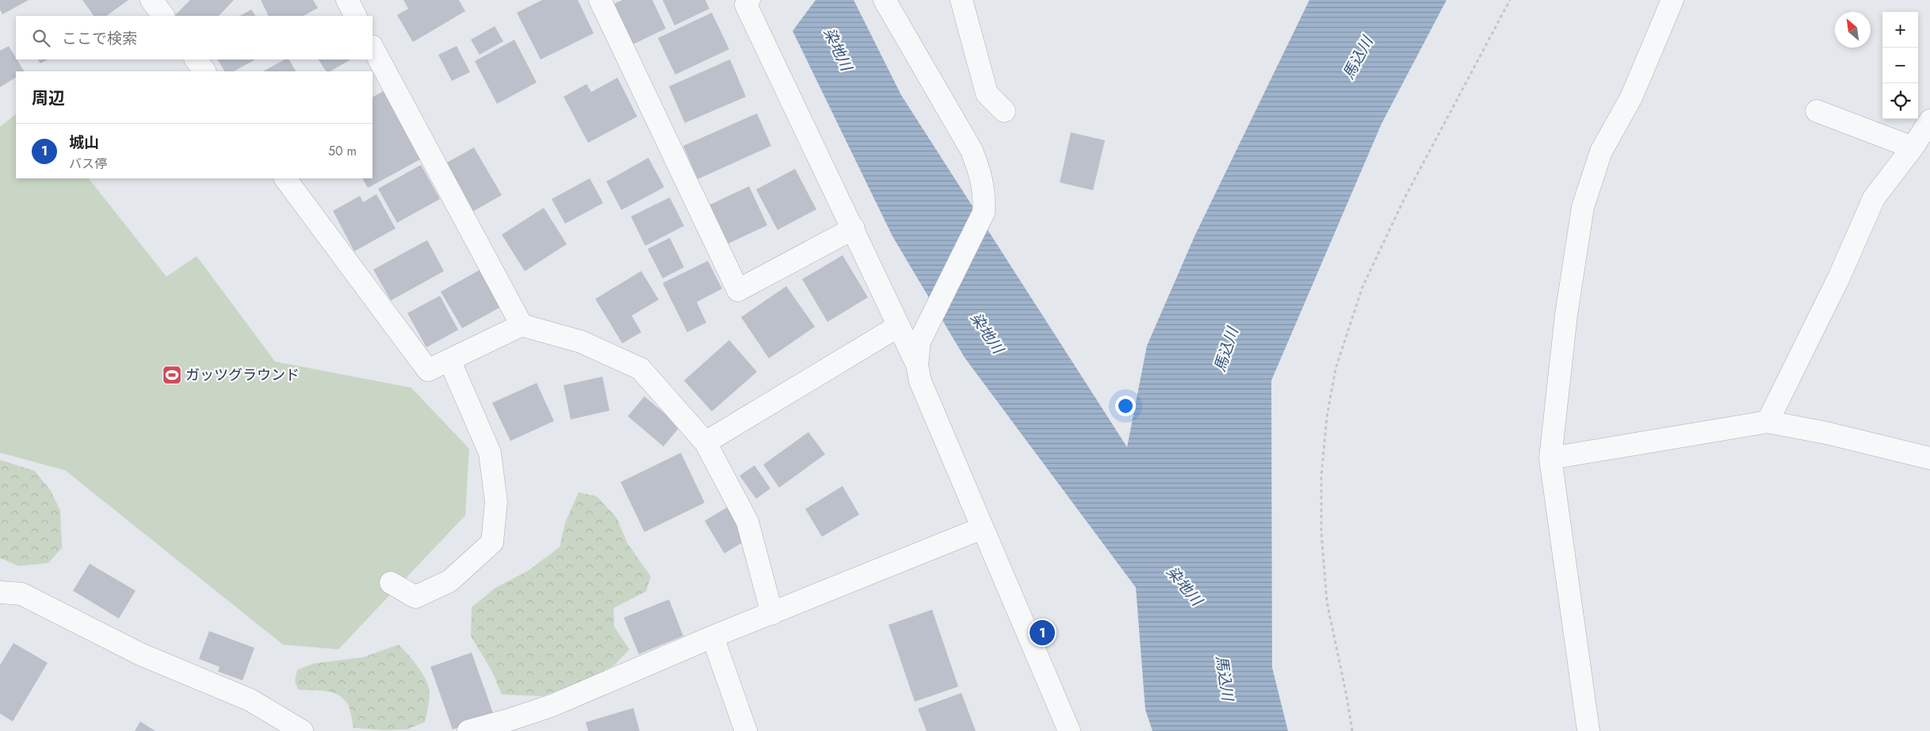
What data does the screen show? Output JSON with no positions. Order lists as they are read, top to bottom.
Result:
{
  "water": ["染地川", "馬込川"],
  "places": {
    "sports": ["ガッツグラウンド"]
  },
  "north": "top left",
  "page": {
    "map_buttons": ["+", "−"],
    "search": "ここで検索",
    "heading": "周辺",
    "list": [
      {
        "mark": "1",
        "name": "城山",
        "note": "バス停",
        "value": "50 m"
      }
    ],
    "pins": "1"
  }
}
